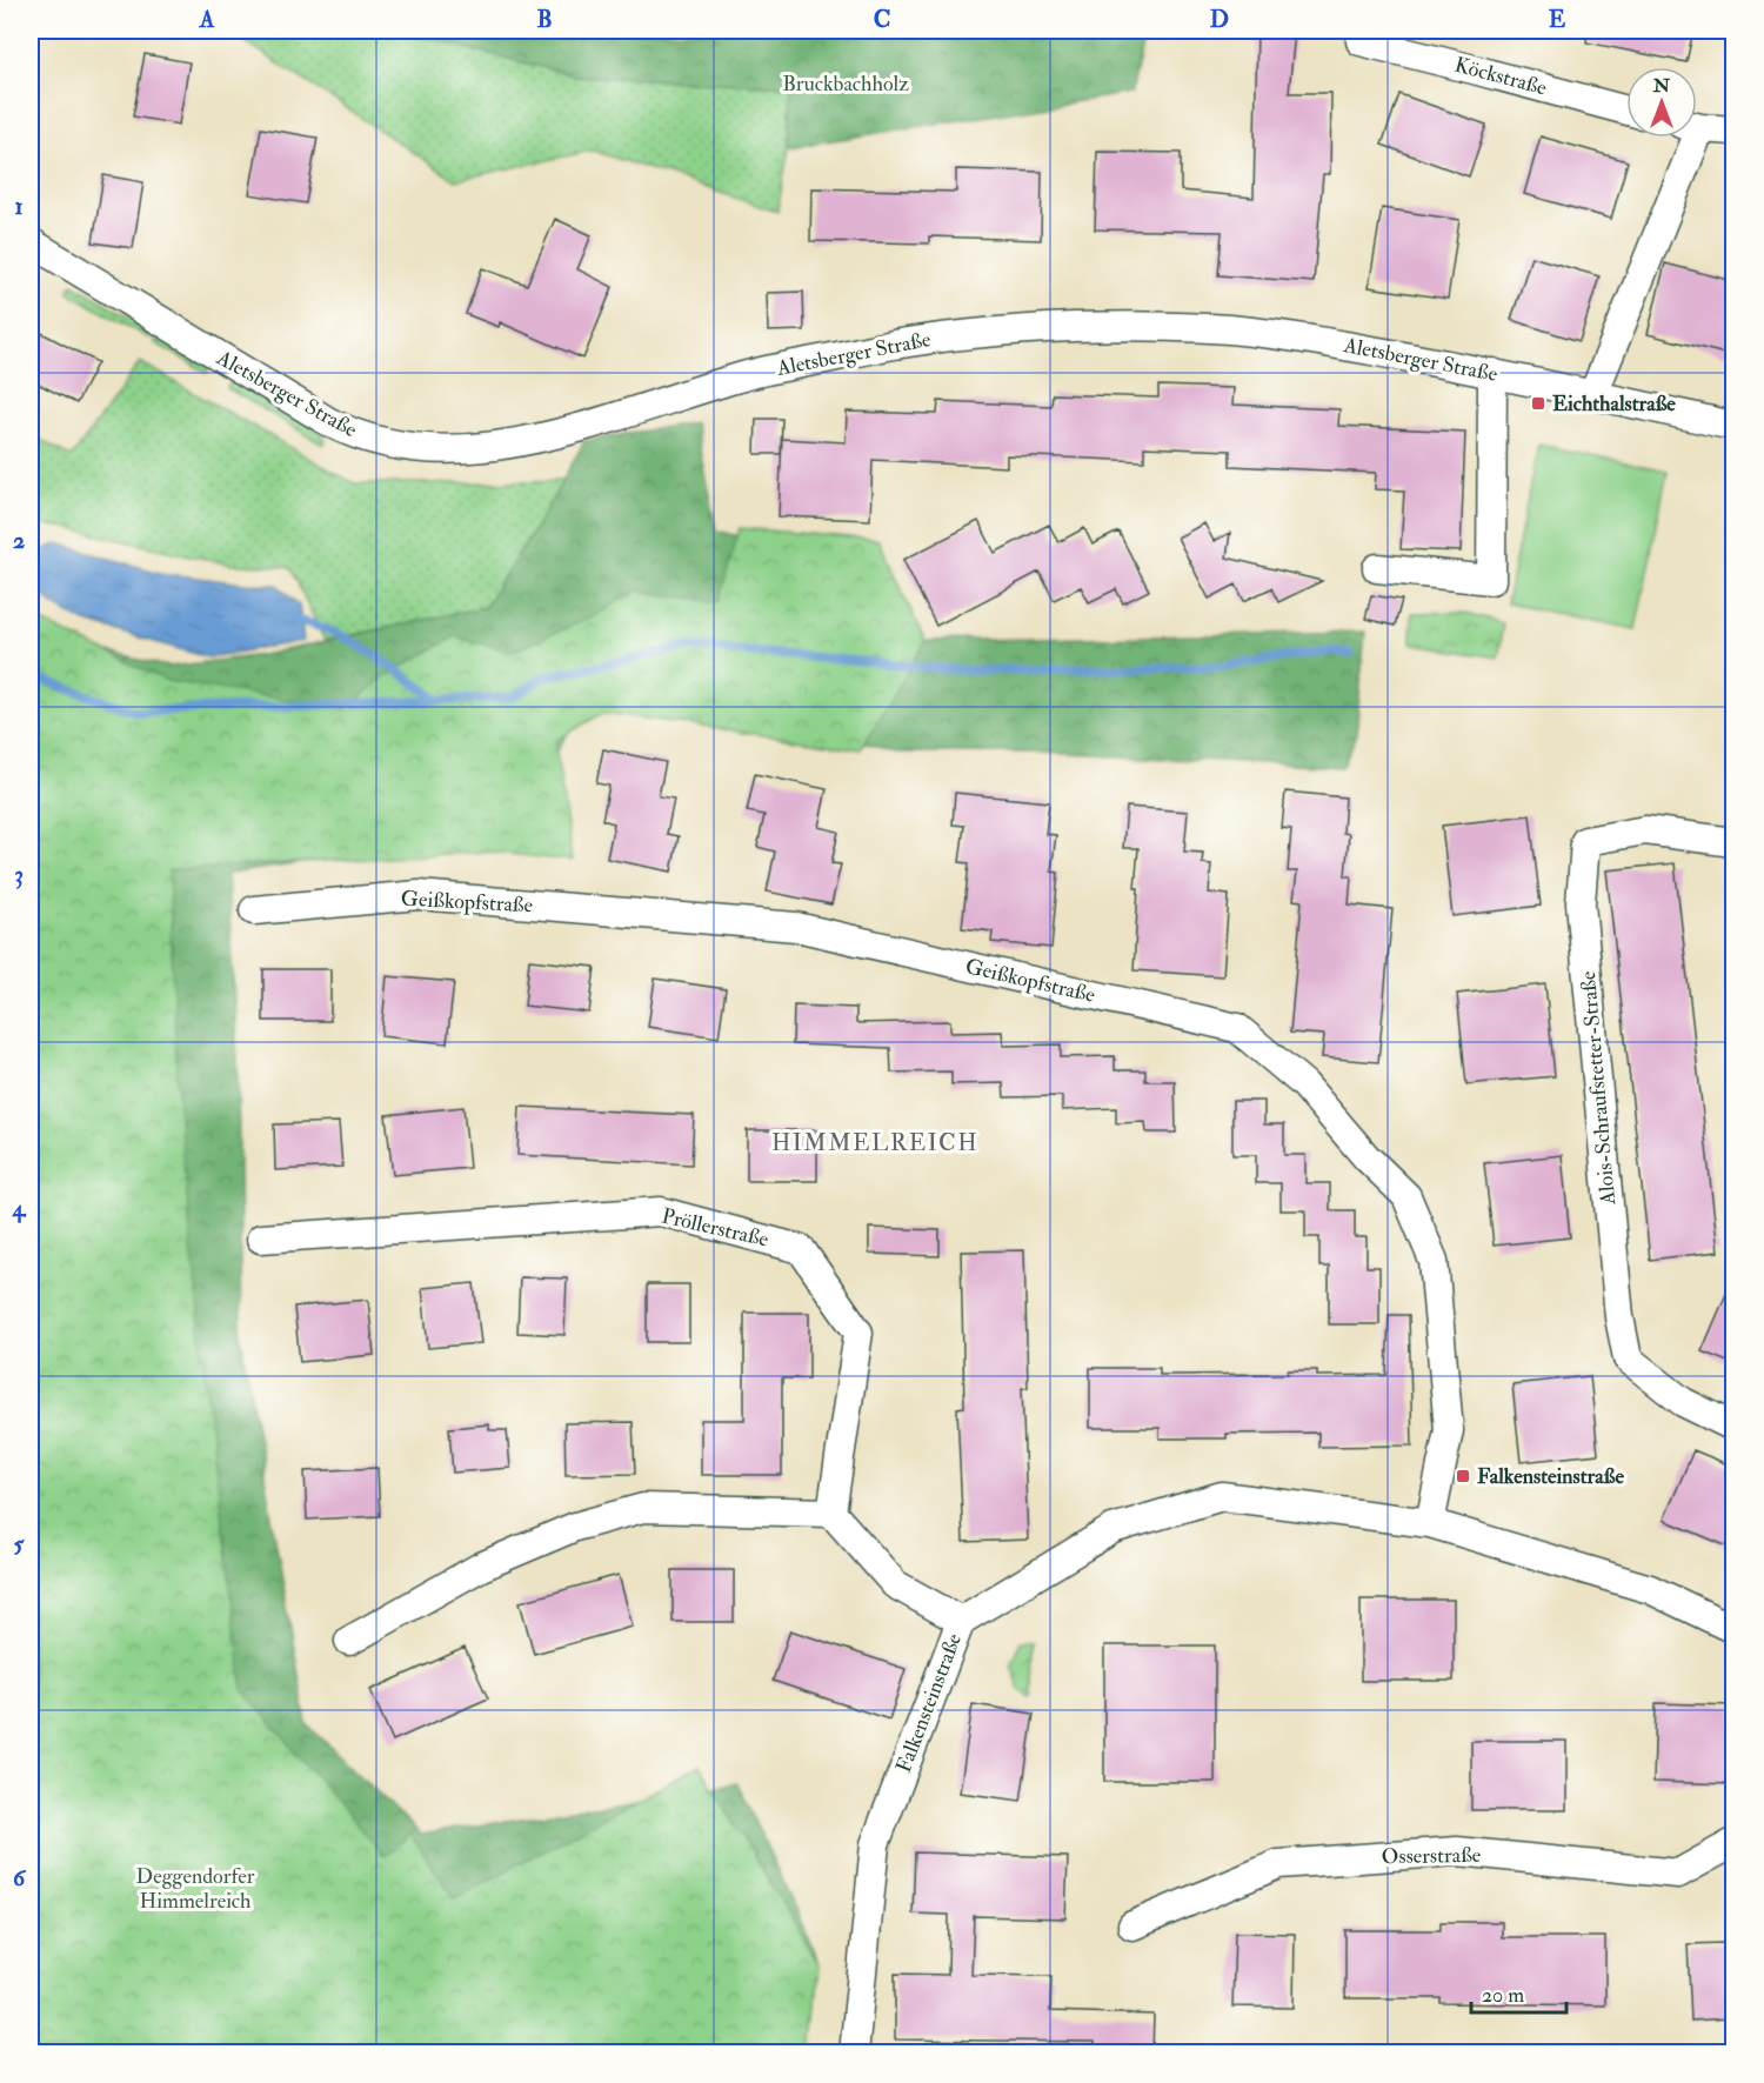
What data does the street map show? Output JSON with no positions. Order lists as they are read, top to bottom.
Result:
{
  "streets": {
    "street": [
      "Köckstraße",
      "Aletsberger Straße",
      "Geißkopfstraße",
      "Alois-Schraufstetter-Straße",
      "Pröllerstraße",
      "Falkensteinstraße",
      "Osserstraße"
    ]
  },
  "crossings": [
    ["Geißkopfstraße", "Falkensteinstraße"]
  ],
  "districts": ["HIMMELREICH"],
  "parks": ["Bruckbachholz", "Deggendorfer Himmelreich"],
  "places": {
    "transit": ["Eichthalstraße", "Falkensteinstraße"]
  },
  "scale_bar": "20 m",
  "north": "top",
  "grid": {
    "columns": [
      "A",
      "B",
      "C",
      "D",
      "E"
    ],
    "rows": [
      "1",
      "2",
      "3",
      "4",
      "5",
      "6"
    ]
  }
}
